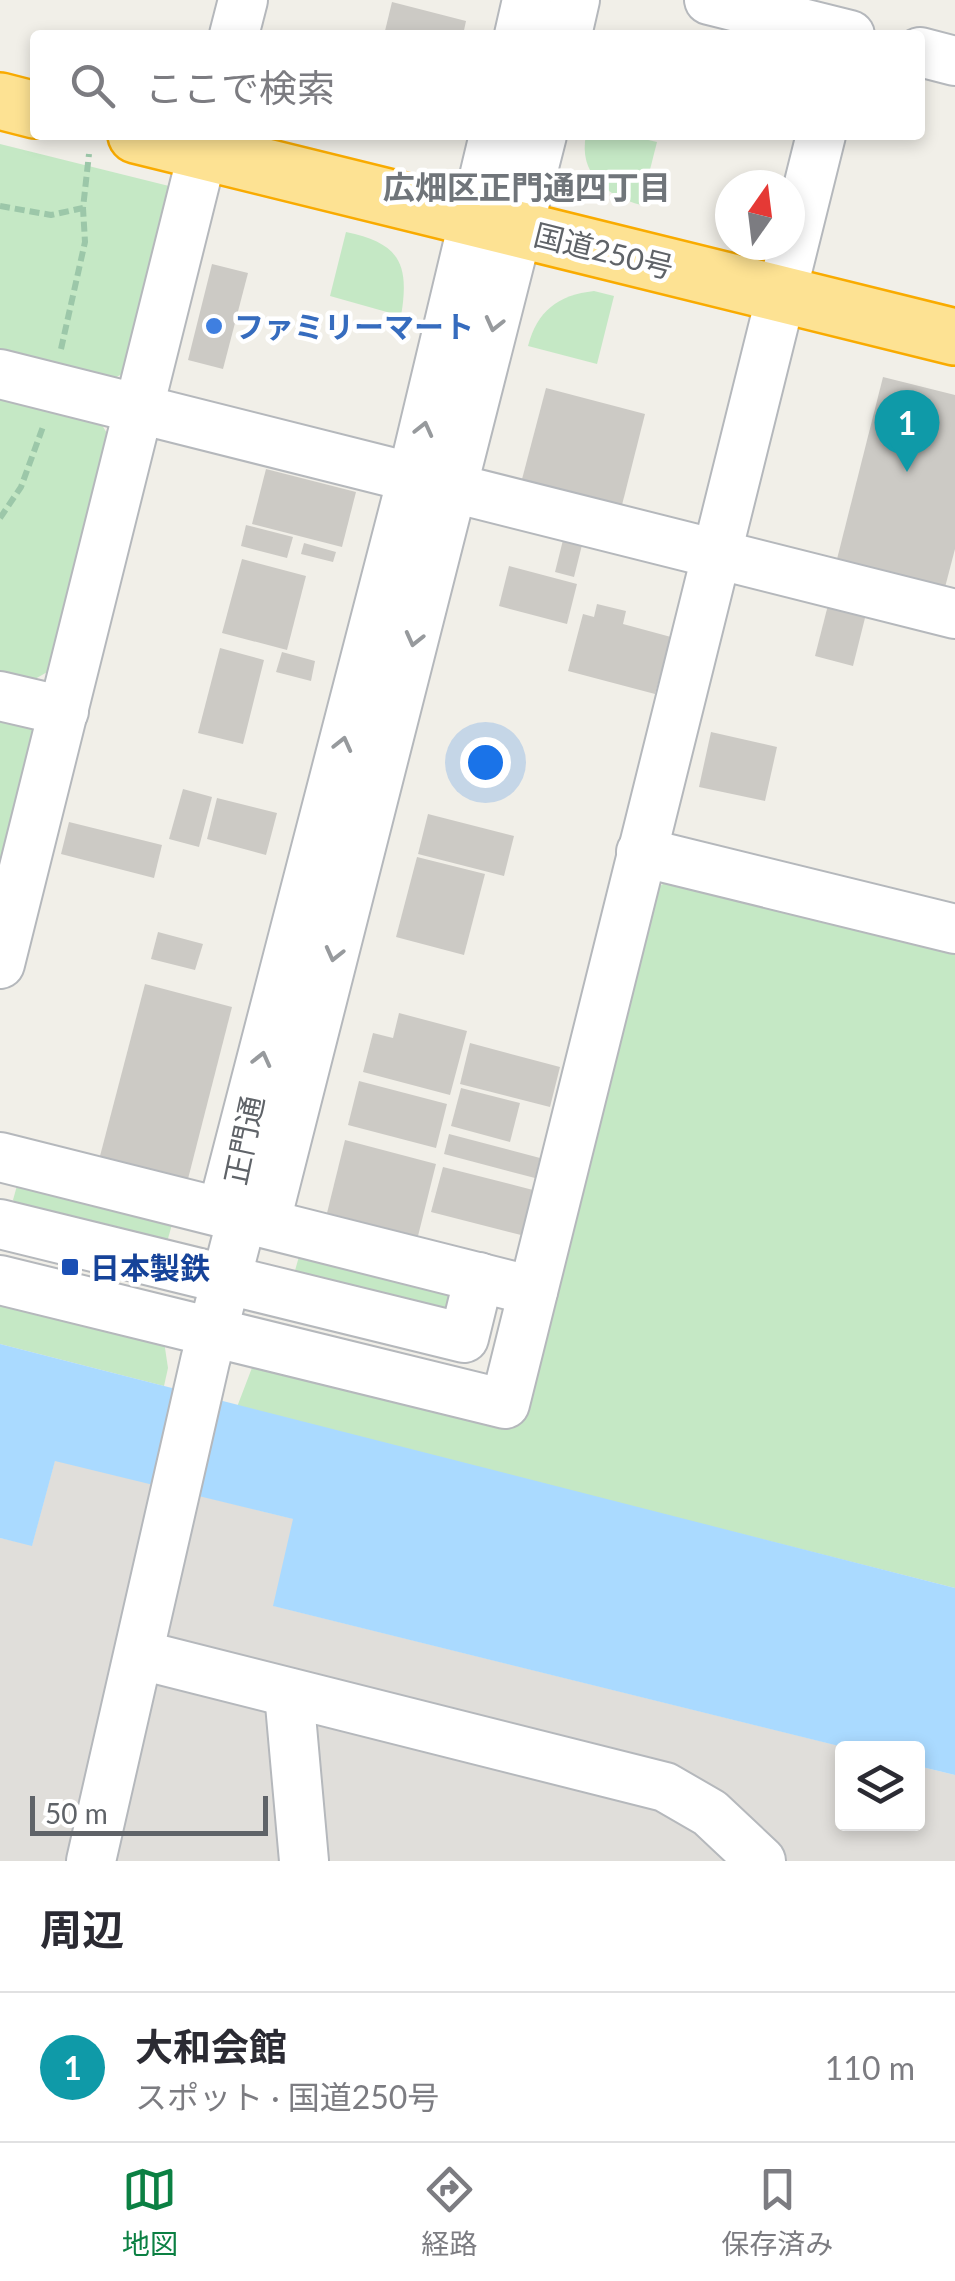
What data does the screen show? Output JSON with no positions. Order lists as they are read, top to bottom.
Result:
{
  "streets": {
    "highway": ["国道250号"],
    "street": ["正門通"]
  },
  "crossings": [
    ["国道250号", "正門通"]
  ],
  "districts": ["広畑区正門通四丁目"],
  "places": {
    "other": ["ファミリーマート"],
    "transit": ["日本製鉄"]
  },
  "scale_bar": "50 m",
  "north": "top",
  "page": {
    "search": "ここで検索",
    "pins": "1",
    "scale": "50 m",
    "heading": "周辺",
    "list": [
      {
        "mark": "1",
        "name": "大和会館",
        "note": "スポット · 国道250号",
        "value": "110 m"
      }
    ],
    "nav": ["地図", "経路", "保存済み"]
  }
}
